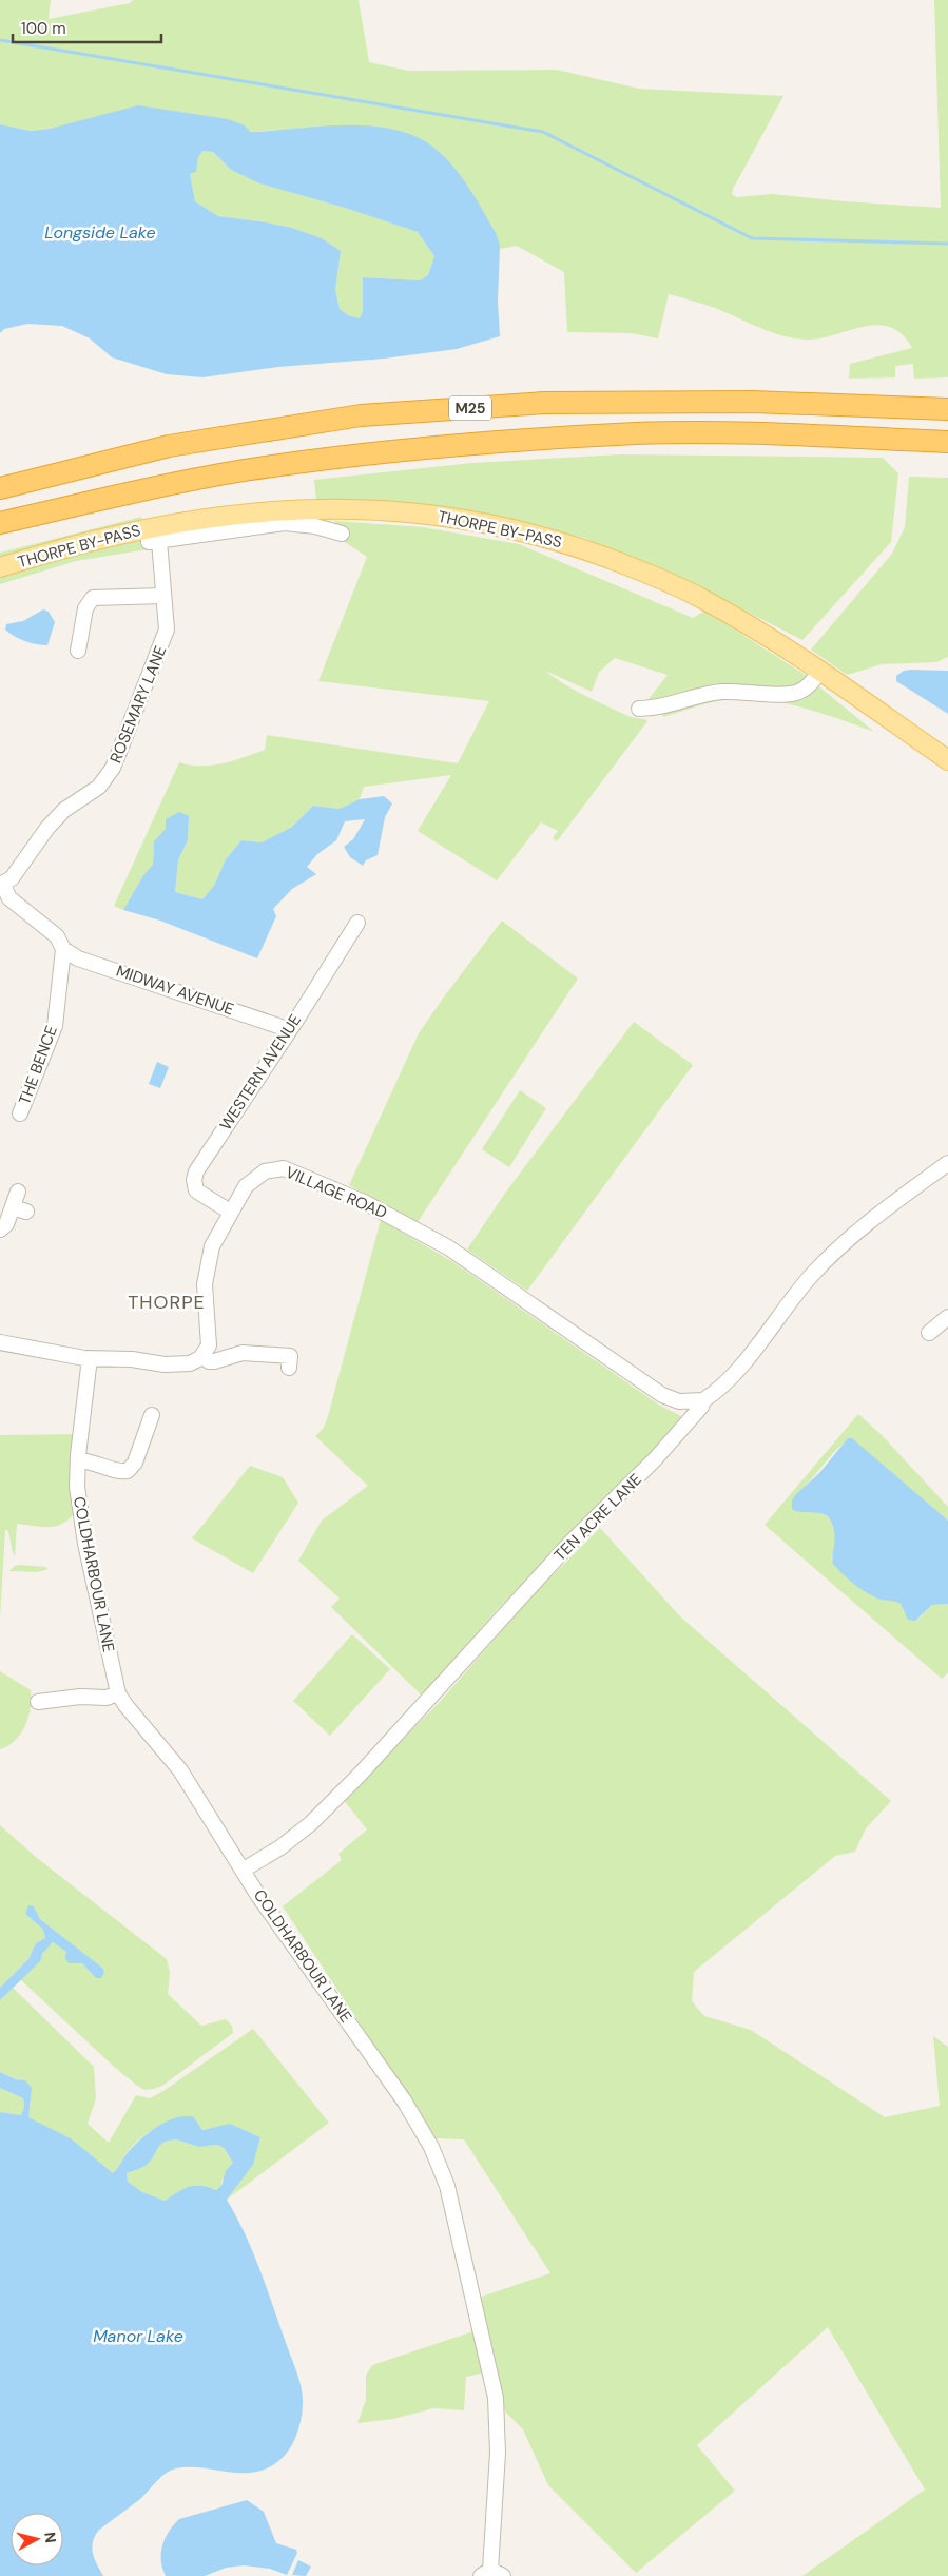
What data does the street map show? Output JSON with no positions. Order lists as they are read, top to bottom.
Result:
{
  "streets": {
    "highway": ["M25"],
    "main road": ["THORPE BY-PASS"],
    "street": [
      "ROSEMARY LANE",
      "MIDWAY AVENUE",
      "THE BENCE",
      "WESTERN AVENUE",
      "VILLAGE ROAD",
      "TEN ACRE LANE",
      "COLDHARBOUR LANE"
    ]
  },
  "crossings": [
    ["MIDWAY AVENUE", "THE BENCE"],
    ["MIDWAY AVENUE", "WESTERN AVENUE"],
    ["WESTERN AVENUE", "VILLAGE ROAD"],
    ["VILLAGE ROAD", "TEN ACRE LANE"],
    ["TEN ACRE LANE", "COLDHARBOUR LANE"]
  ],
  "districts": ["THORPE"],
  "water": ["Longside Lake", "Manor Lake"],
  "scale_bar": "100 m",
  "north": "right"
}
